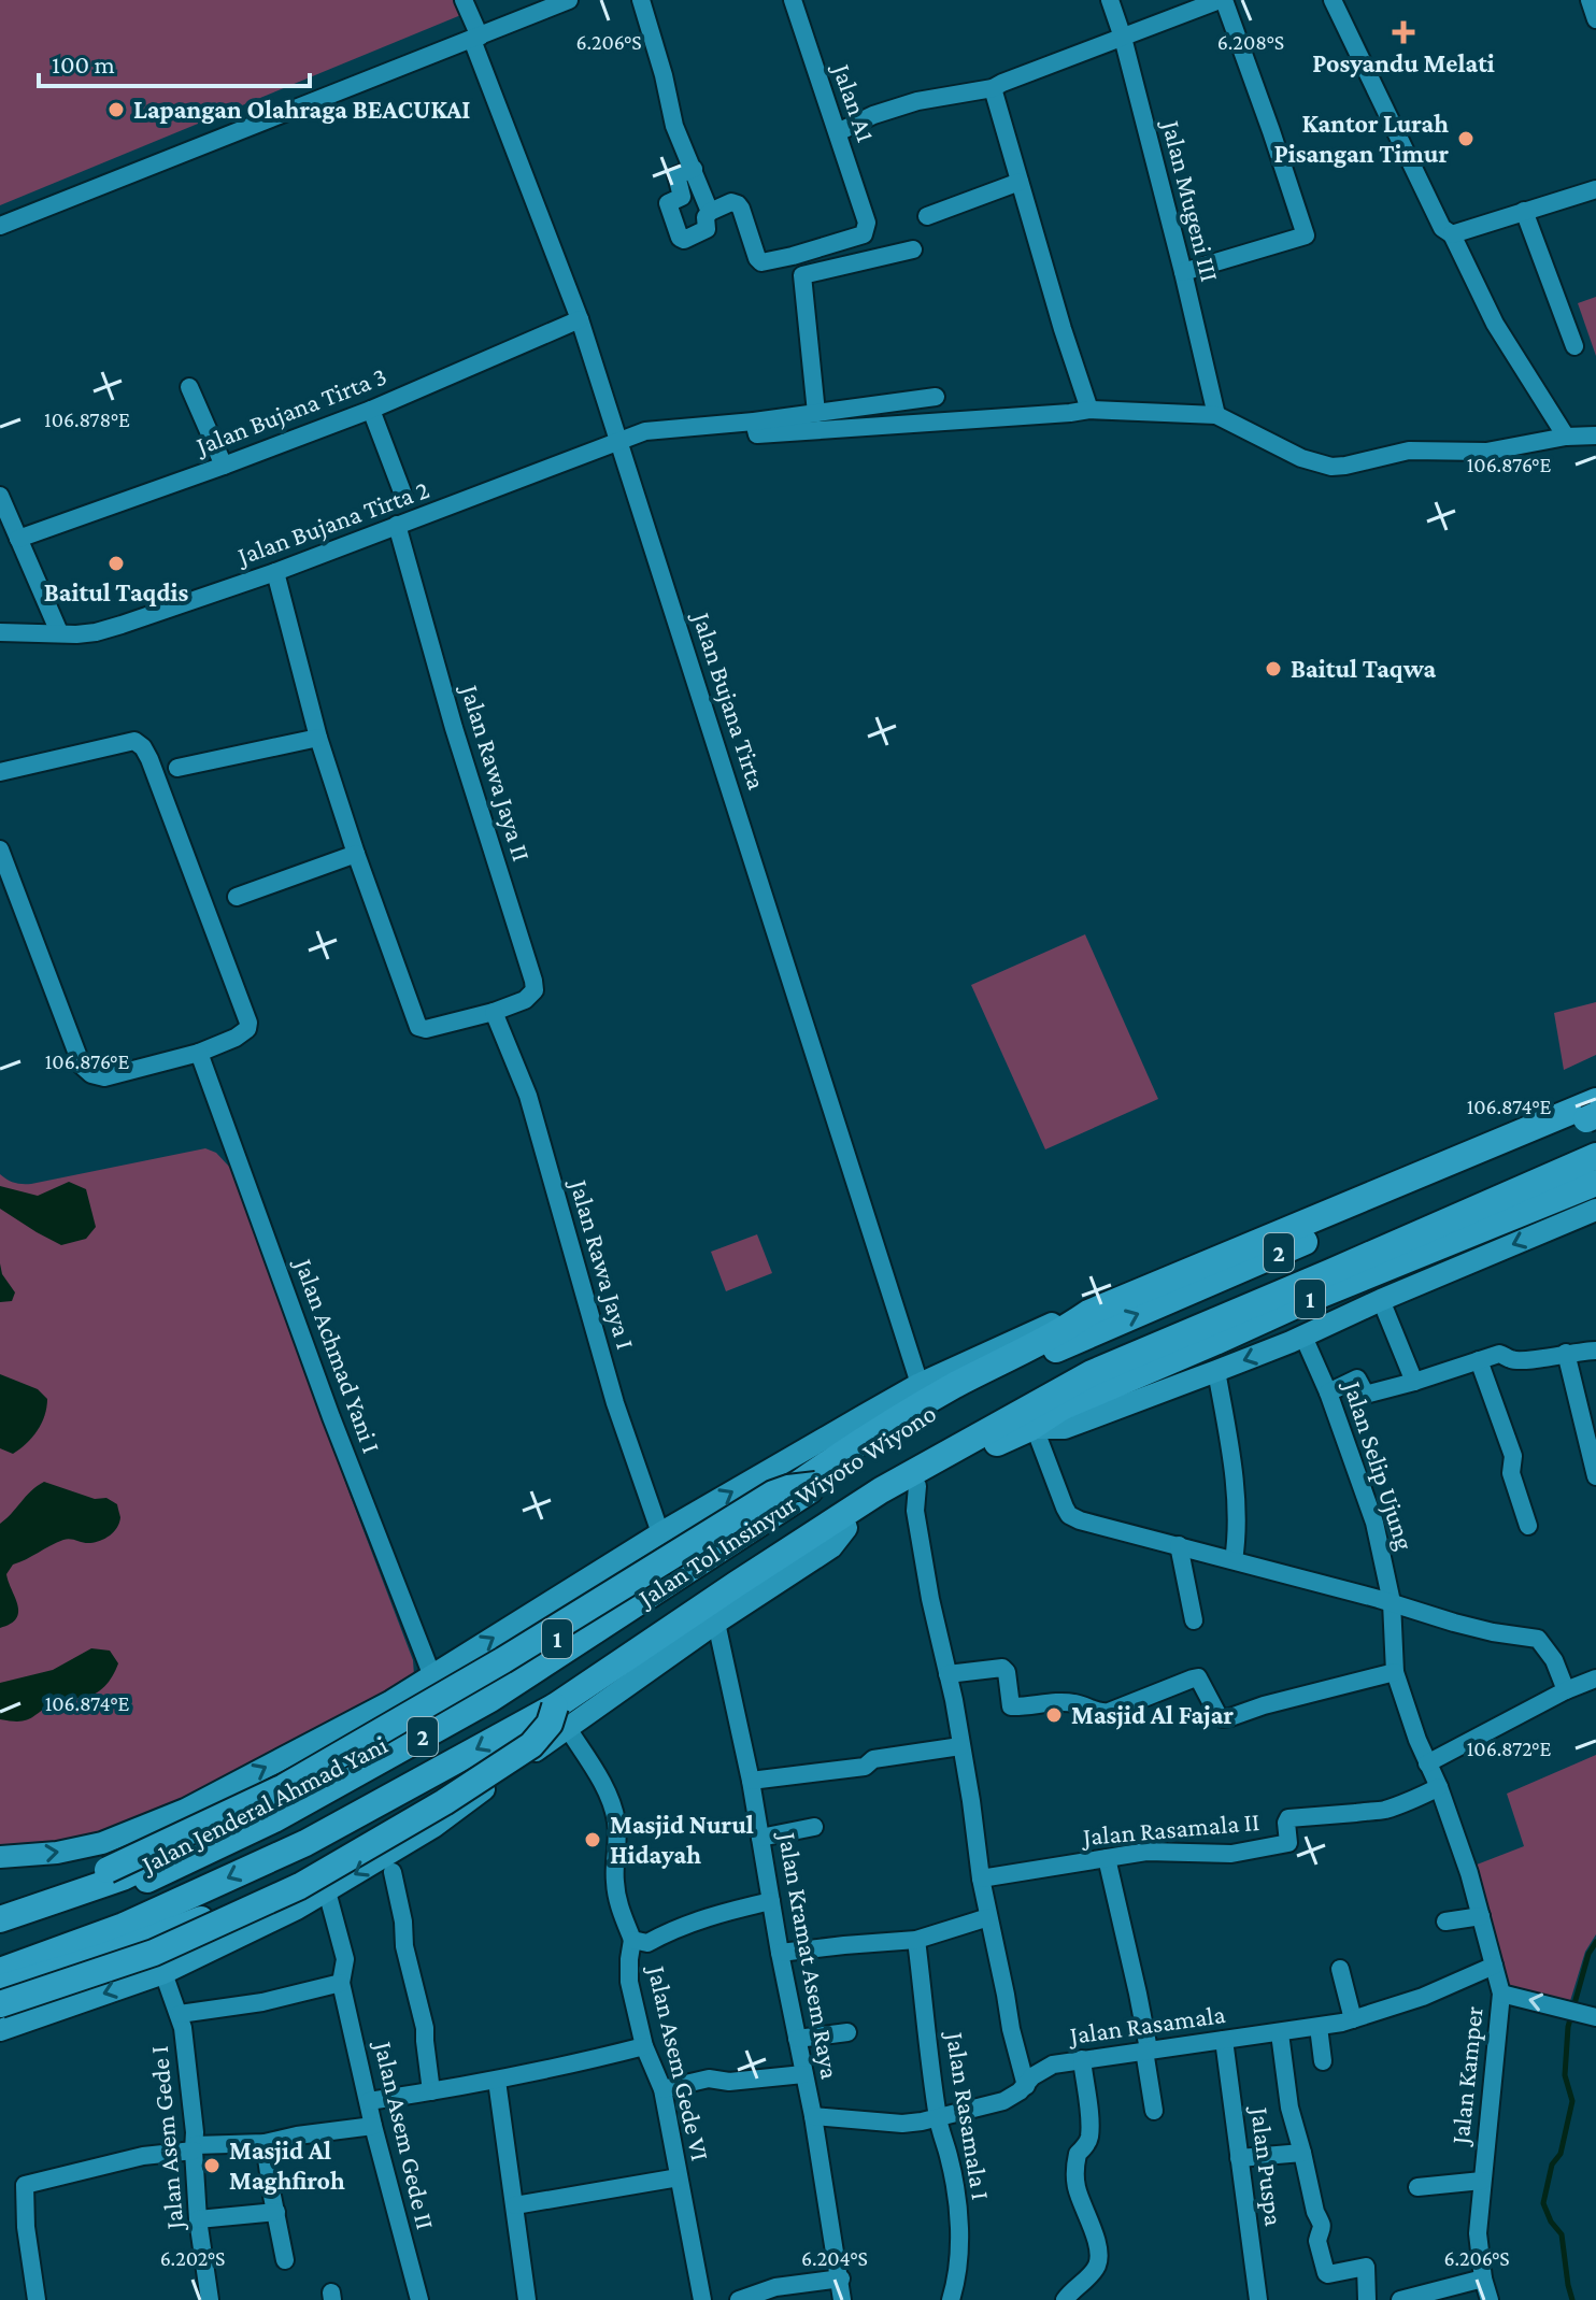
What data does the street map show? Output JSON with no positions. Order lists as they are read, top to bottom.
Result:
{
  "streets": {
    "highway": [
      "2",
      "1",
      "Jalan Tol Insinyur Wiyoto Wiyono",
      "Jalan Jenderal Ahmad Yani"
    ],
    "street": [
      "Jalan A1",
      "Jalan Mugeni III",
      "Jalan Bujana Tirta 3",
      "Jalan Bujana Tirta 2",
      "Jalan Bujana Tirta",
      "Jalan Rawa Jaya II",
      "Jalan Rawa Jaya I",
      "Jalan Achmad Yani I",
      "Jalan Selip Ujung",
      "Jalan Rasamala II",
      "Jalan Kramat Asem Raya",
      "Jalan Rasamala",
      "Jalan Asem Gede VI",
      "Jalan Kamper",
      "Jalan Rasamala I",
      "Jalan Asem Gede II",
      "Jalan Asem Gede I",
      "Jalan Puspa"
    ]
  },
  "crossings": [
    ["Jalan Bujana Tirta 3", "Jalan Bujana Tirta"],
    ["Jalan Bujana Tirta 2", "Jalan Bujana Tirta"],
    ["Jalan Bujana Tirta 2", "Jalan Rawa Jaya II"],
    ["Jalan Bujana Tirta", "Jalan Jenderal Ahmad Yani"],
    ["Jalan Rawa Jaya II", "Jalan Rawa Jaya I"],
    ["Jalan Rawa Jaya I", "Jalan Jenderal Ahmad Yani"],
    ["1", "Jalan Selip Ujung"],
    ["1", "Jalan Tol Insinyur Wiyoto Wiyono"],
    ["1", "Jalan Kramat Asem Raya"],
    ["1", "Jalan Asem Gede II"],
    ["1", "Jalan Asem Gede I"],
    ["Jalan Achmad Yani I", "Jalan Jenderal Ahmad Yani"],
    ["Jalan Selip Ujung", "Jalan Kamper"],
    ["Jalan Tol Insinyur Wiyoto Wiyono", "Jalan Jenderal Ahmad Yani"],
    ["Jalan Rasamala II", "Jalan Kamper"],
    ["Jalan Kramat Asem Raya", "Jalan Rasamala"],
    ["Jalan Rasamala", "Jalan Kamper"],
    ["Jalan Rasamala", "Jalan Rasamala I"],
    ["Jalan Rasamala", "Jalan Puspa"]
  ],
  "places": {
    "health": ["Posyandu Melati"],
    "other": [
      "Lapangan Olahraga BEACUKAI",
      "Kantor Lurah Pisangan Timur",
      "Baitul Taqdis",
      "Baitul Taqwa",
      "Masjid Al Fajar",
      "Masjid Nurul Hidayah",
      "Masjid Al Maghfiroh"
    ]
  },
  "scale_bar": "100 m",
  "coordinates": [
    "6.206°S",
    "6.208°S",
    "106.878°E",
    "106.876°E",
    "106.874°E",
    "106.872°E",
    "6.202°S",
    "6.204°S"
  ]
}
